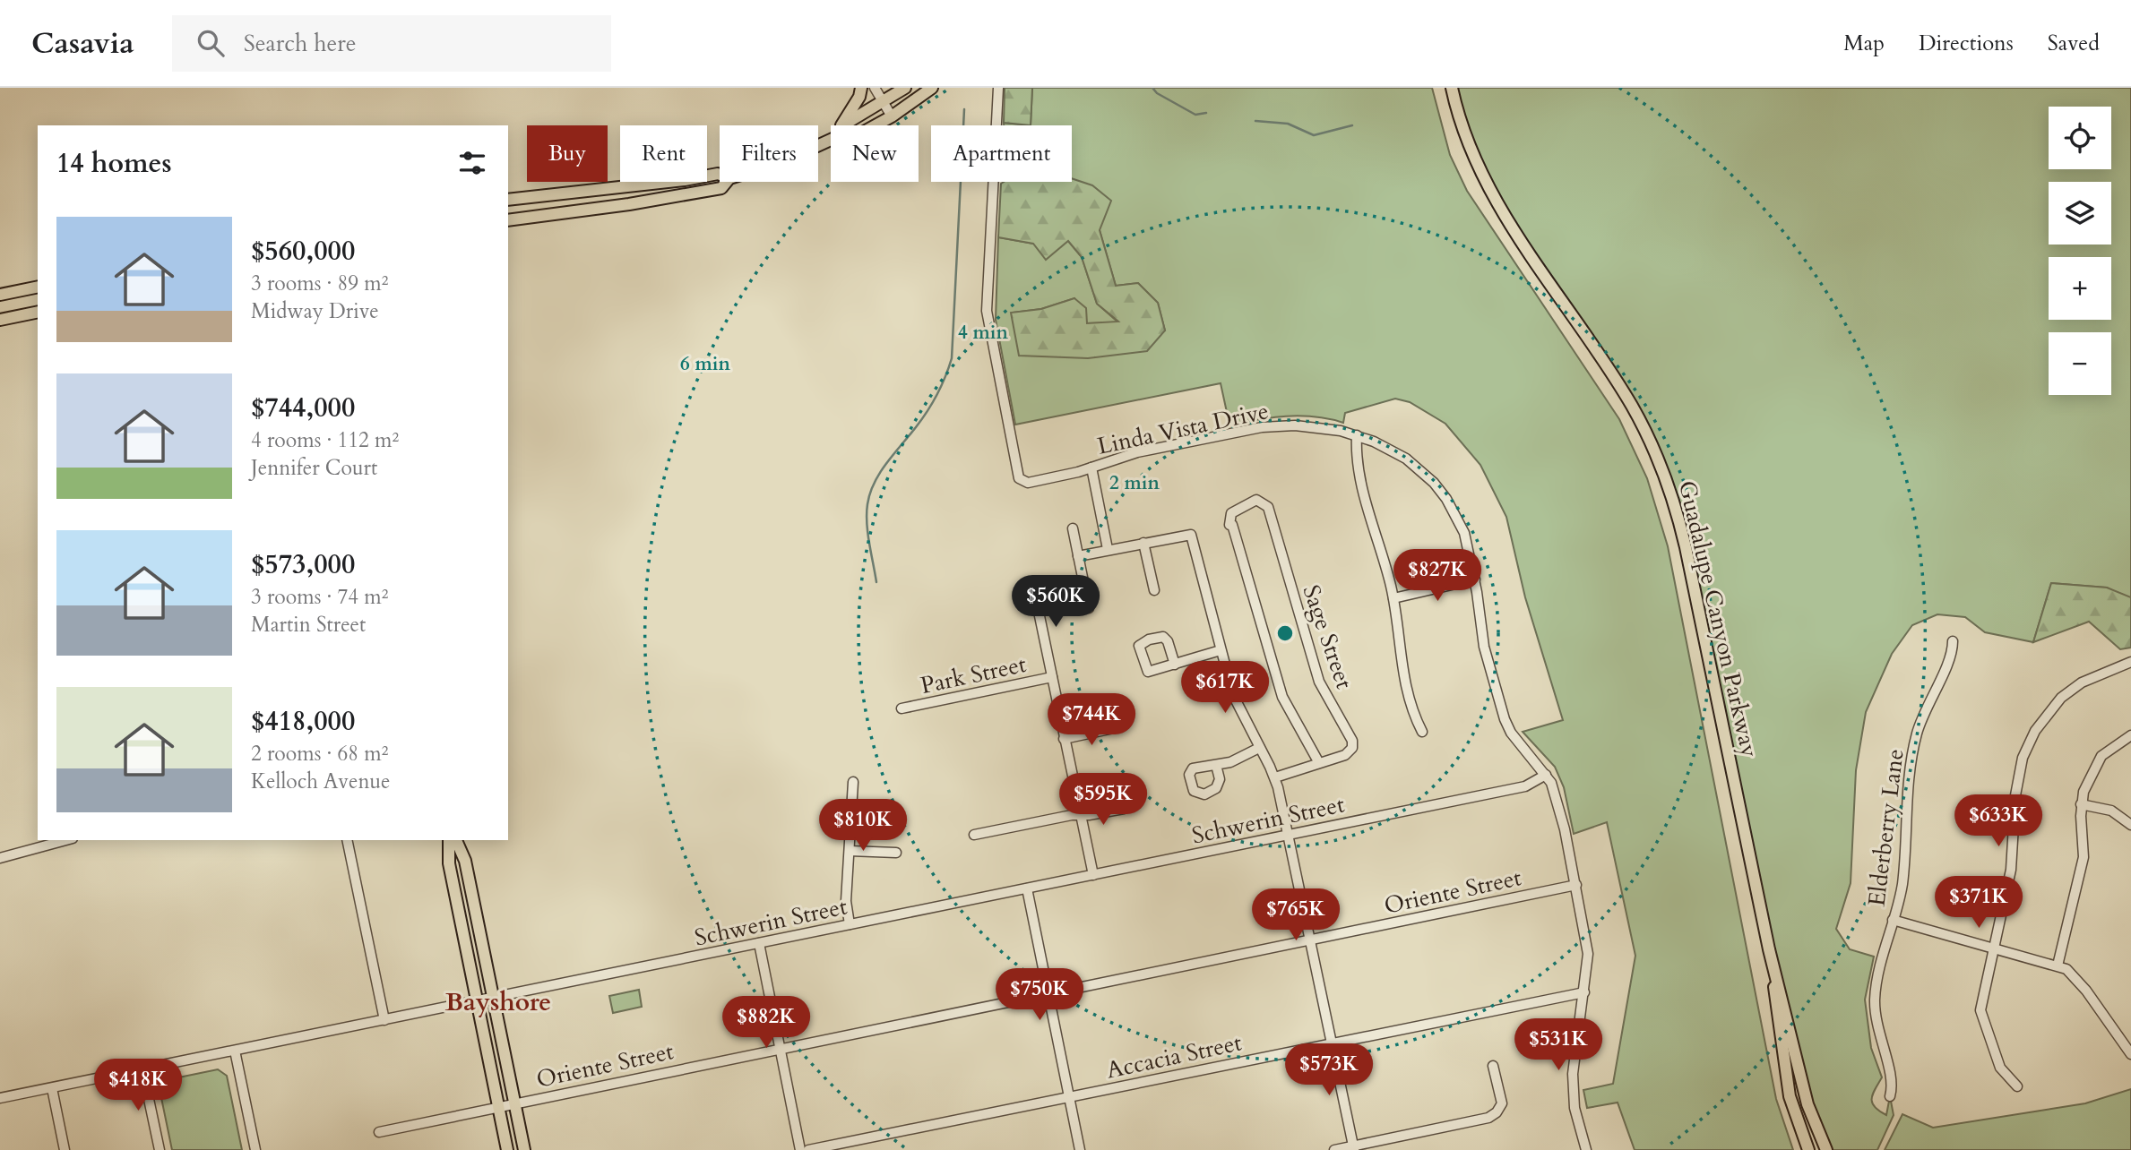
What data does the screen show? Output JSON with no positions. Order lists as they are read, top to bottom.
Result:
{
  "streets": {
    "main road": ["Guadalupe Canyon Parkway"],
    "street": [
      "Linda Vista Drive",
      "Sage Street",
      "Park Street",
      "Schwerin Street",
      "Elderberry Lane",
      "Oriente Street",
      "Accacia Street"
    ]
  },
  "crossings": [
    ["Linda Vista Drive", "Schwerin Street"],
    ["Linda Vista Drive", "Oriente Street"],
    ["Linda Vista Drive", "Accacia Street"]
  ],
  "districts": ["Bayshore"],
  "page": {
    "header": "Casavia",
    "search": "Search here",
    "nav": ["Map", "Directions", "Saved"],
    "map_buttons": ["+", "−"],
    "chip": [
      "Buy",
      "Rent",
      "Filters",
      "New",
      "Apartment"
    ],
    "heading": "14 homes",
    "list": [
      {
        "name": "$560,000",
        "note": "3 rooms · 89 m² · Midway Drive"
      },
      {
        "name": "$744,000",
        "note": "4 rooms · 112 m² · Jennifer Court"
      },
      {
        "name": "$573,000",
        "note": "3 rooms · 74 m² · Martin Street"
      },
      {
        "name": "$418,000",
        "note": "2 rooms · 68 m² · Kelloch Avenue"
      }
    ],
    "price": [
      "$827K",
      "$560K",
      "$617K",
      "$744K",
      "$595K",
      "$633K",
      "$810K",
      "$371K",
      "$765K",
      "$750K",
      "$882K",
      "$531K",
      "$573K",
      "$418K"
    ]
  },
  "rings": ["4 min", "6 min", "2 min"]
}
